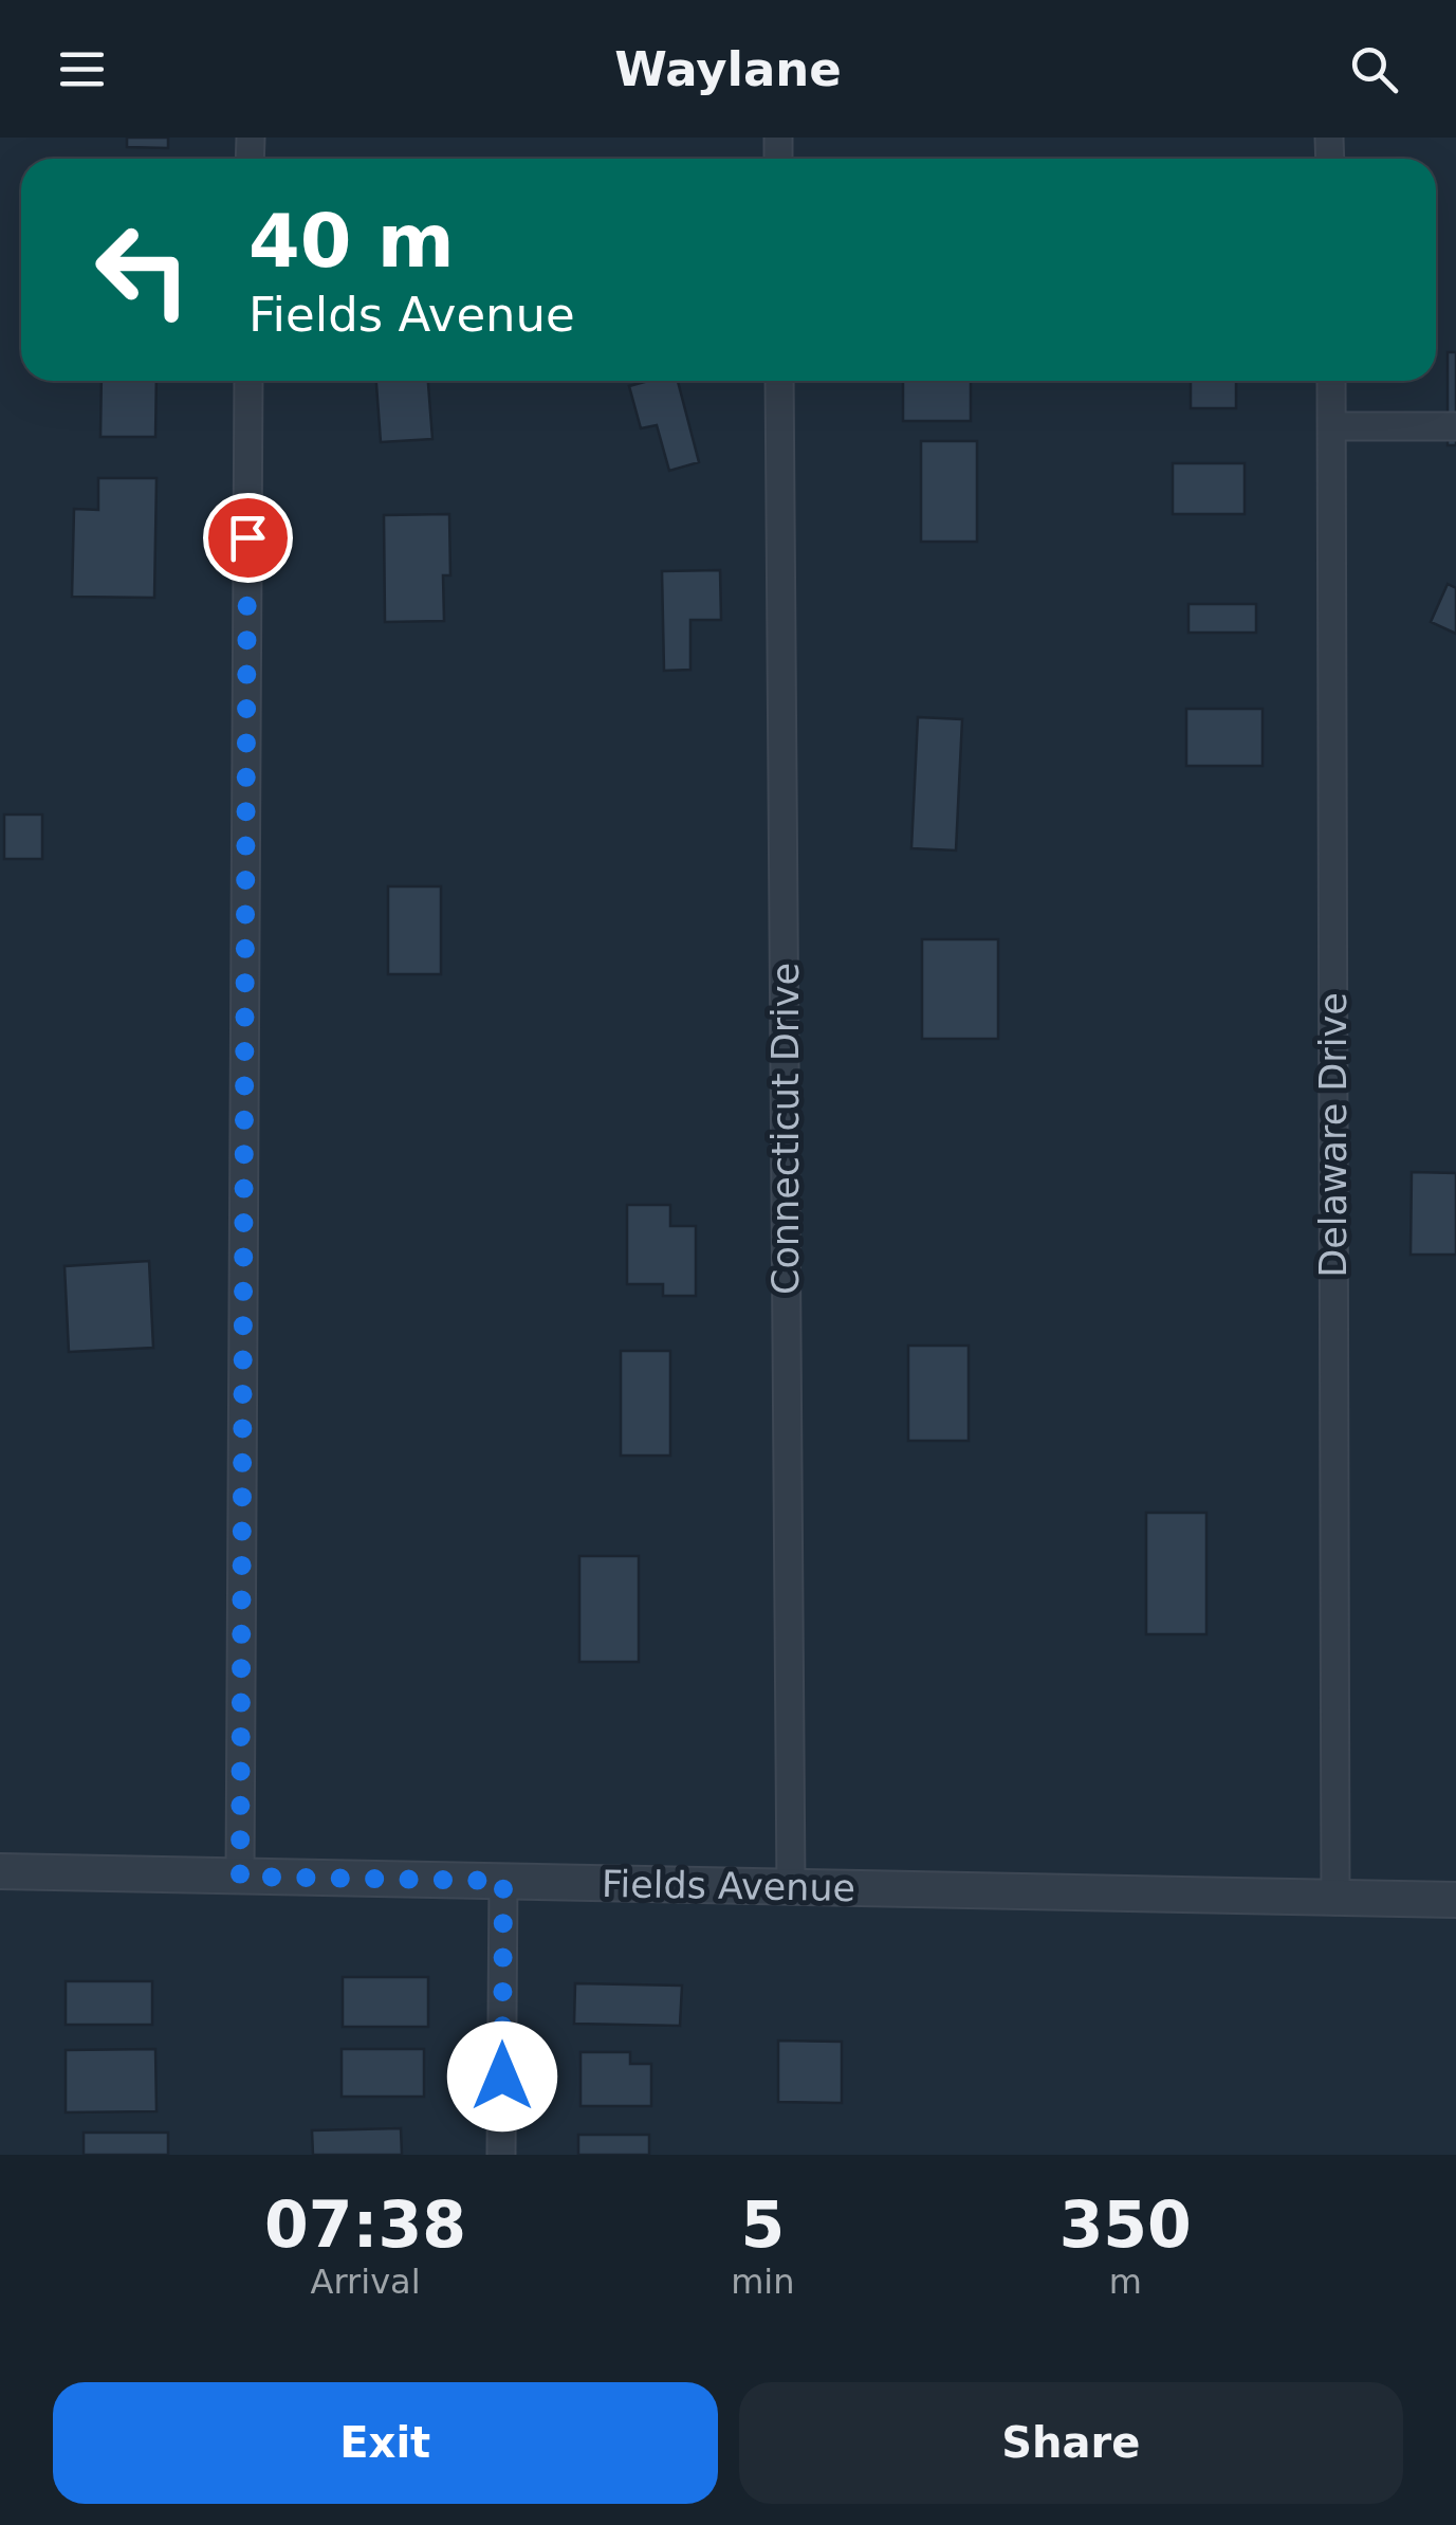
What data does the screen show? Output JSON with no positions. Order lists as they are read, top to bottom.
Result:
{
  "streets": {
    "street": ["Connecticut Drive", "Delaware Drive", "Fields Avenue"]
  },
  "crossings": [
    ["Connecticut Drive", "Fields Avenue"],
    ["Delaware Drive", "Fields Avenue"]
  ],
  "page": {
    "header": "Waylane",
    "turn": ["40 m", "Fields Avenue"],
    "eta": [
      "07:38",
      "Arrival",
      "5",
      "min",
      "350",
      "m"
    ],
    "buttons": ["Exit", "Share"]
  }
}
